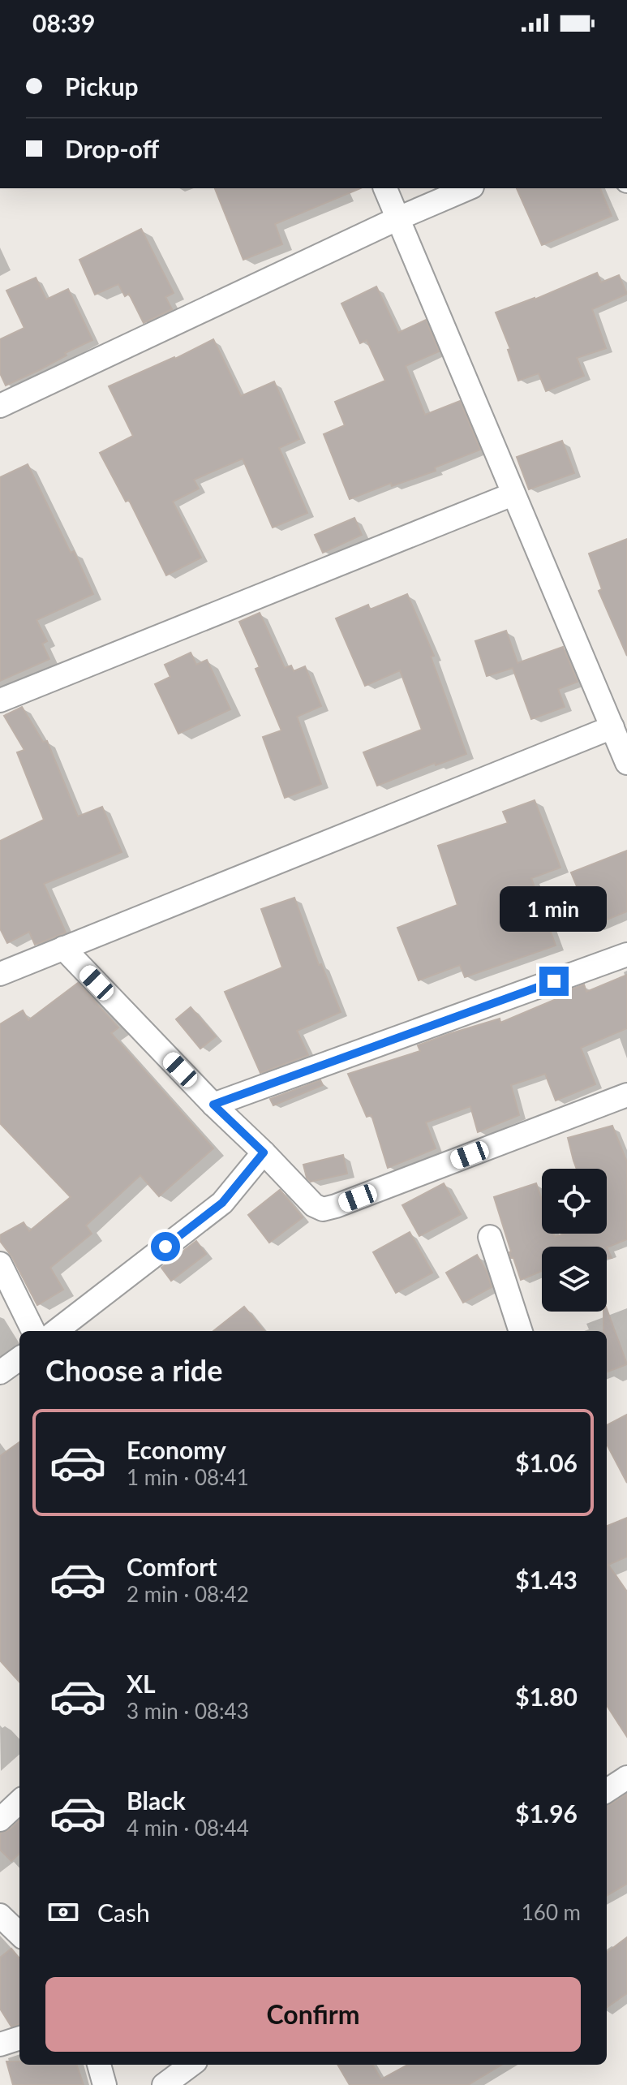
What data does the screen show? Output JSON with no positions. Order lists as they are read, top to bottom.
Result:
{
  "page": {
    "status": "08:39",
    "banner": ["Pickup", "Drop-off"],
    "bubble": "1 min",
    "heading": "Choose a ride",
    "list": [
      {
        "name": "Economy",
        "note": "1 min · 08:41",
        "value": "$1.06"
      },
      {
        "name": "Comfort",
        "note": "2 min · 08:42",
        "value": "$1.43"
      },
      {
        "name": "XL",
        "note": "3 min · 08:43",
        "value": "$1.80"
      },
      {
        "name": "Black",
        "note": "4 min · 08:44",
        "value": "$1.96"
      }
    ],
    "pay": ["Cash", "160 m"],
    "buttons": "Confirm"
  }
}
